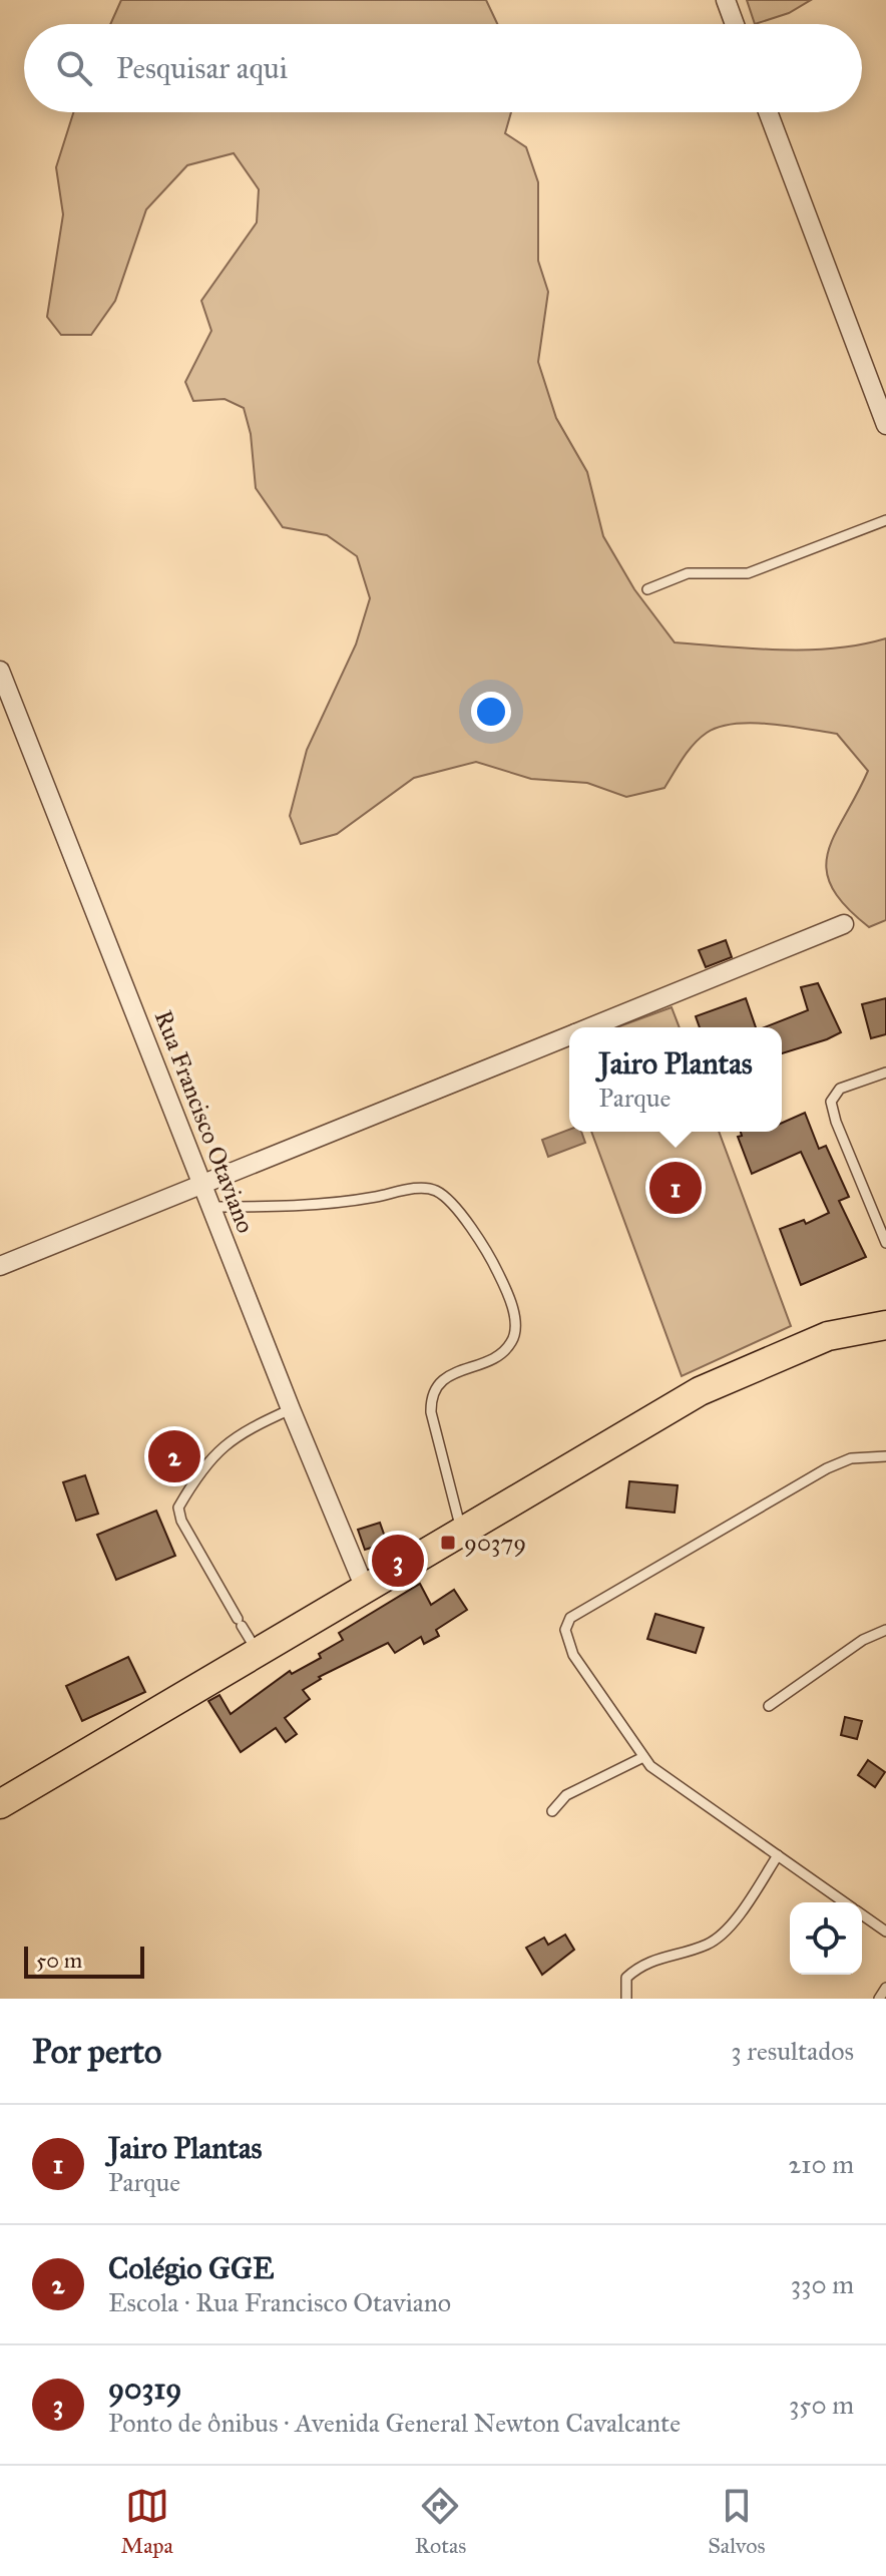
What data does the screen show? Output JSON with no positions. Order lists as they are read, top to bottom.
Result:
{
  "streets": {
    "street": ["Rua Francisco Otaviano"]
  },
  "places": {
    "transit": ["90379"]
  },
  "scale_bar": "50 m",
  "page": {
    "search": "Pesquisar aqui",
    "popup": ["Jairo Plantas", "Parque"],
    "pins": ["1", "2", "3"],
    "scale": "50 m",
    "heading": ["Por perto", "3 resultados"],
    "list": [
      {
        "mark": "1",
        "name": "Jairo Plantas",
        "note": "Parque",
        "value": "210 m"
      },
      {
        "mark": "2",
        "name": "Colégio GGE",
        "note": "Escola · Rua Francisco Otaviano",
        "value": "330 m"
      },
      {
        "mark": "3",
        "name": "90319",
        "note": "Ponto de ônibus · Avenida General Newton Cavalcante",
        "value": "350 m"
      }
    ],
    "nav": ["Mapa", "Rotas", "Salvos"]
  }
}
